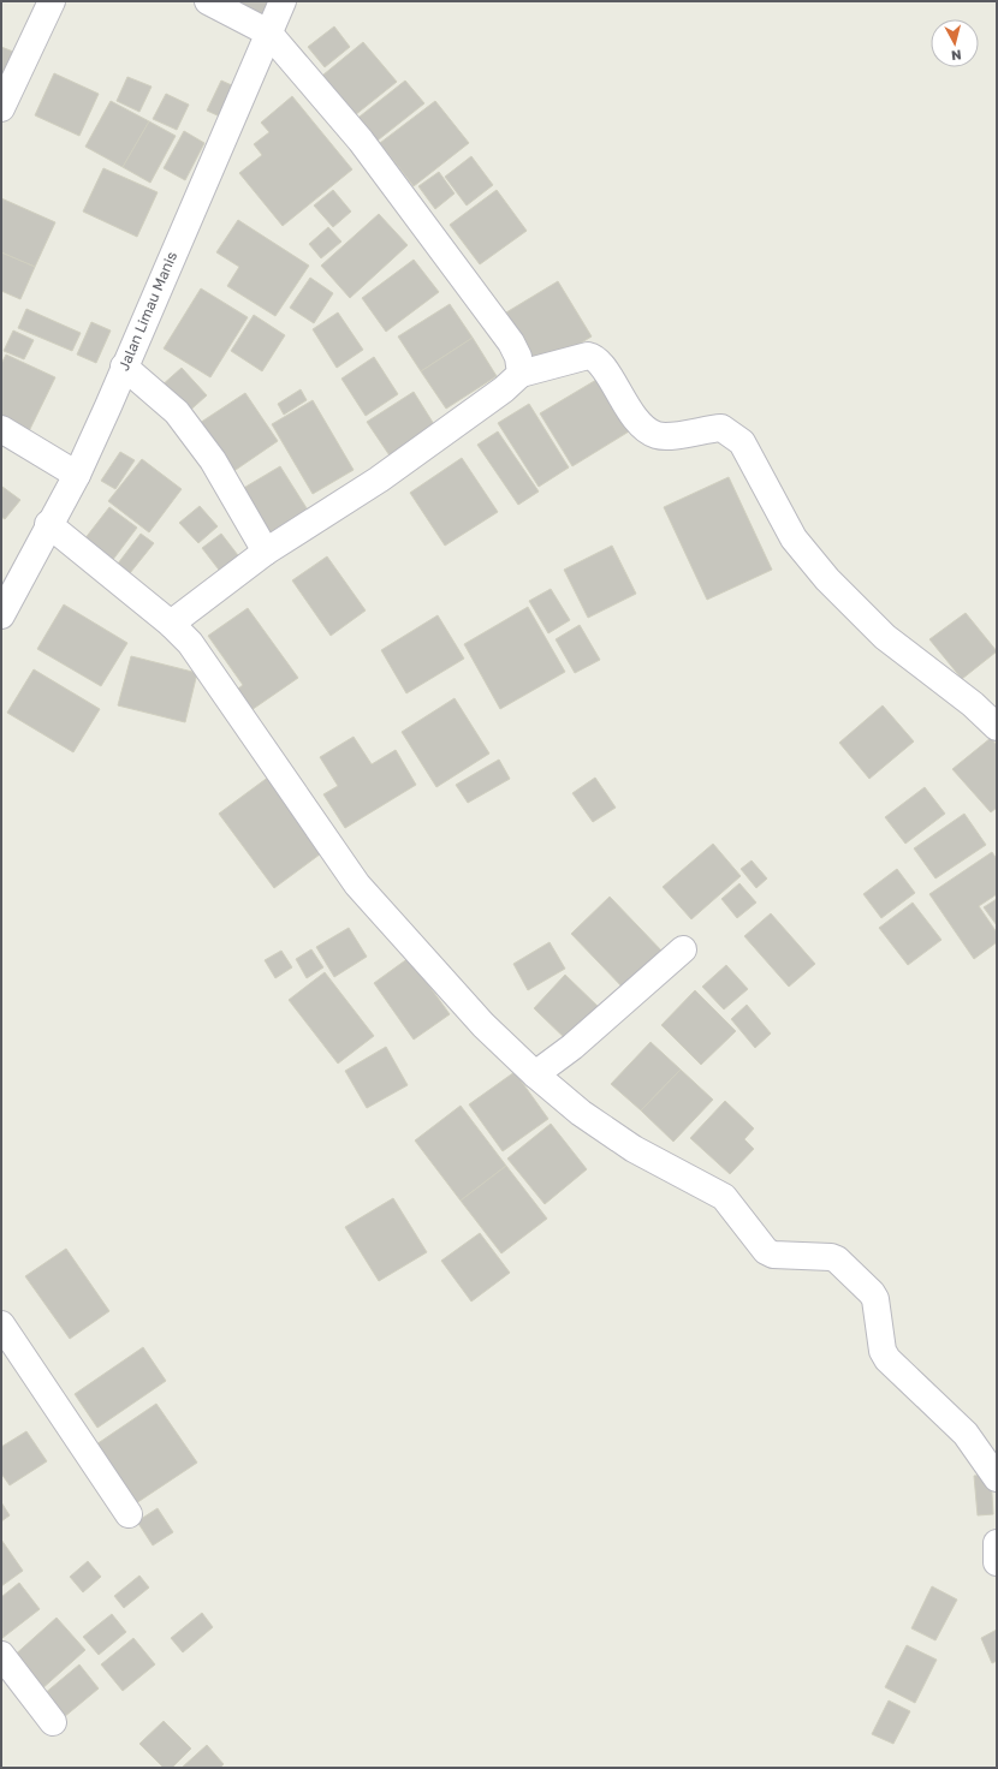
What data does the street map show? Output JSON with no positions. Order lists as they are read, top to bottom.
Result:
{
  "streets": {
    "street": ["Jalan Limau Manis"]
  },
  "north": "bottom"
}
